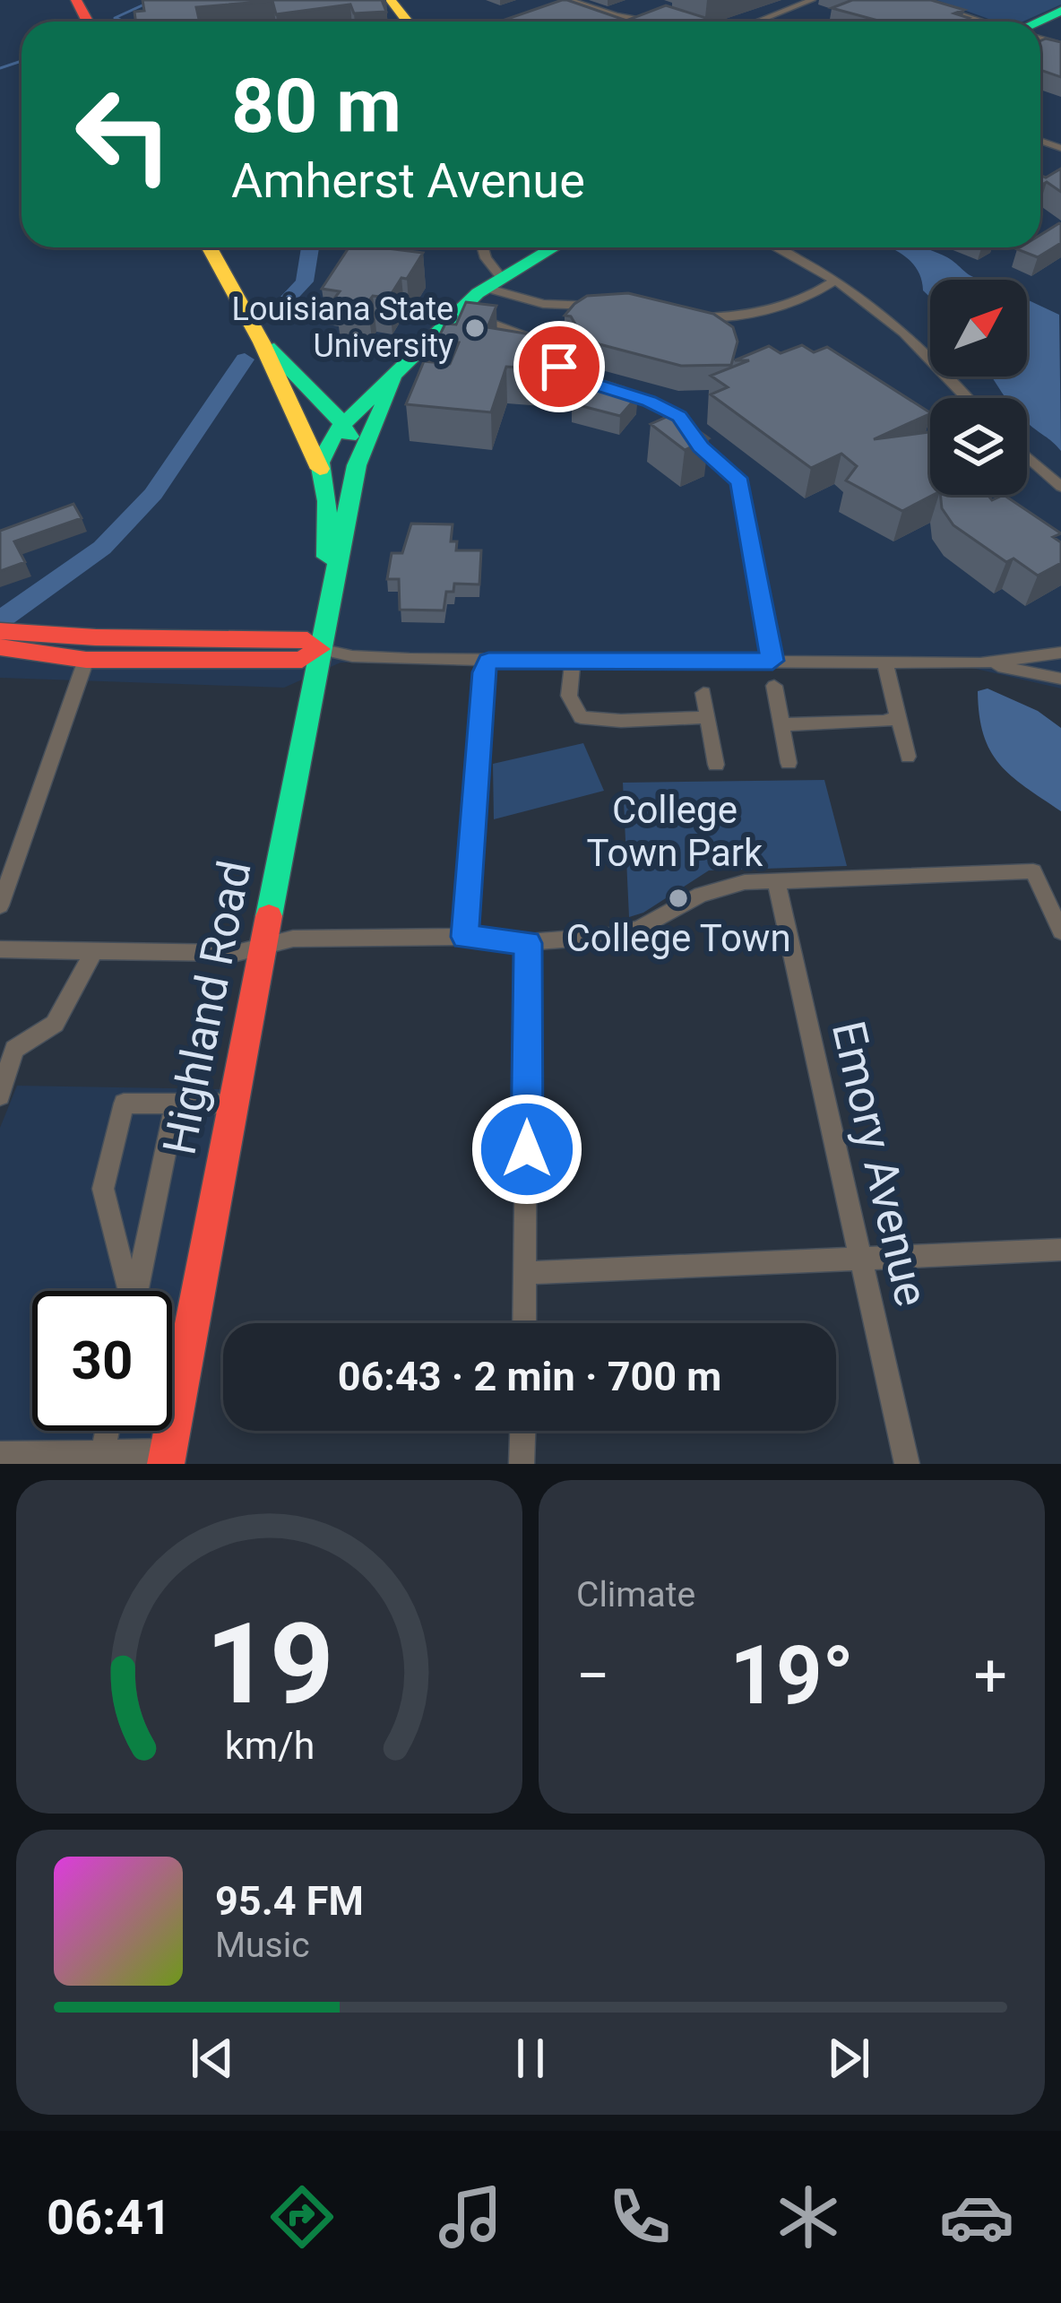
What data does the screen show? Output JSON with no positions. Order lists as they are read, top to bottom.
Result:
{
  "streets": {
    "street": ["Highland Road", "Emory Avenue"]
  },
  "parks": ["College Town Park"],
  "places": ["Louisiana State University", "College Town"],
  "north": "top right",
  "page": {
    "turn": ["80 m", "Amherst Avenue"],
    "limit": "30",
    "trip": "06:43 · 2 min · 700 m",
    "tile": "Climate",
    "heat": ["−", "19°", "+"],
    "song": ["95.4 FM", "Music"],
    "tabs": "06:41",
    "gauge": ["19", "km/h"]
  }
}
